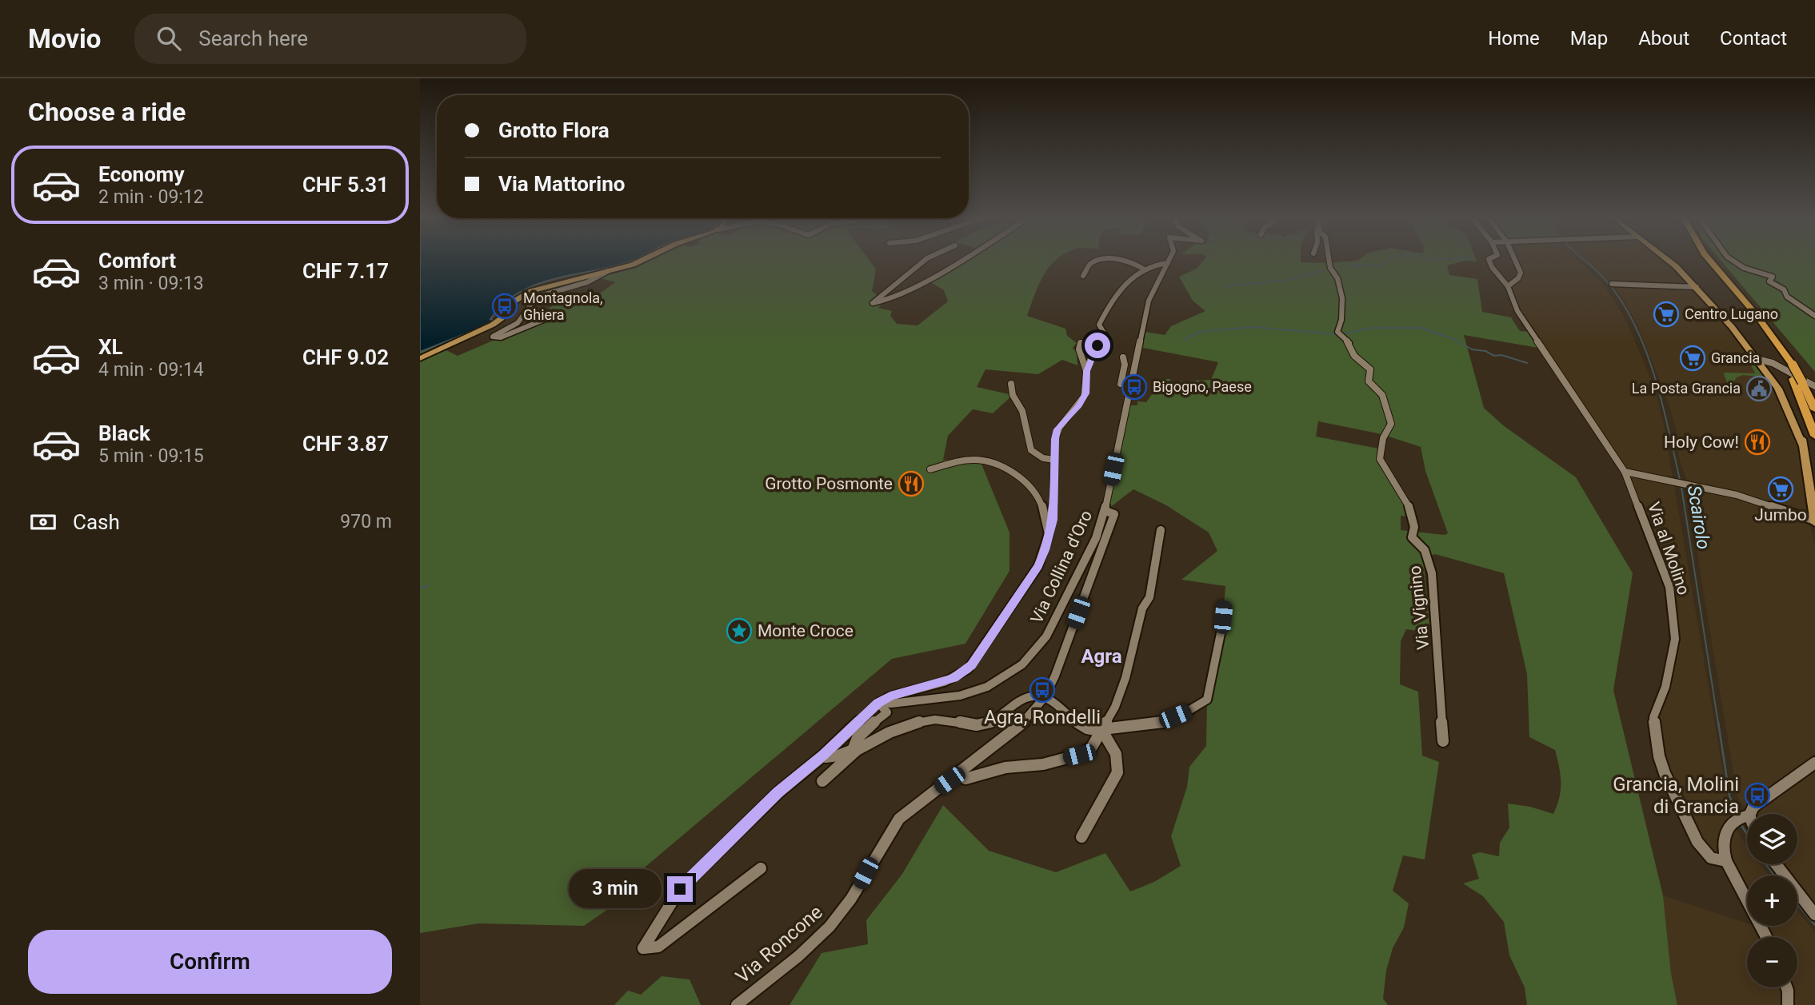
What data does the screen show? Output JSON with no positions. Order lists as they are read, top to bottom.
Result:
{
  "streets": {
    "street": [
      "Via al Molino",
      "Via Collina d'Oro",
      "Via Vignino",
      "Via Roncone"
    ]
  },
  "crossings": [
    ["Via Collina d'Oro", "Via Roncone"]
  ],
  "districts": ["Agra"],
  "water": ["Scairolo"],
  "places": {
    "bus stop": [
      "Montagnola, Ghiera",
      "Bigogno, Paese",
      "Agra, Rondelli",
      "Grancia, Molini di Grancia"
    ],
    "supermarket": ["Centro Lugano", "Grancia", "Jumbo"],
    "public building": ["La Posta Grancia"],
    "restaurant": ["Holy Cow!", "Grotto Posmonte"],
    "place": ["Monte Croce"]
  },
  "page": {
    "header": "Movio",
    "search": "Search here",
    "nav": [
      "Home",
      "Map",
      "About",
      "Contact"
    ],
    "heading": "Choose a ride",
    "banner": ["Grotto Flora", "Via Mattorino"],
    "list": [
      {
        "name": "Economy",
        "note": "2 min · 09:12",
        "value": "CHF 5.31"
      },
      {
        "name": "Comfort",
        "note": "3 min · 09:13",
        "value": "CHF 7.17"
      },
      {
        "name": "XL",
        "note": "4 min · 09:14",
        "value": "CHF 9.02"
      },
      {
        "name": "Black",
        "note": "5 min · 09:15",
        "value": "CHF 3.87"
      }
    ],
    "pay": ["Cash", "970 m"],
    "map_buttons": ["+", "−"],
    "bubble": "3 min",
    "buttons": "Confirm"
  }
}
